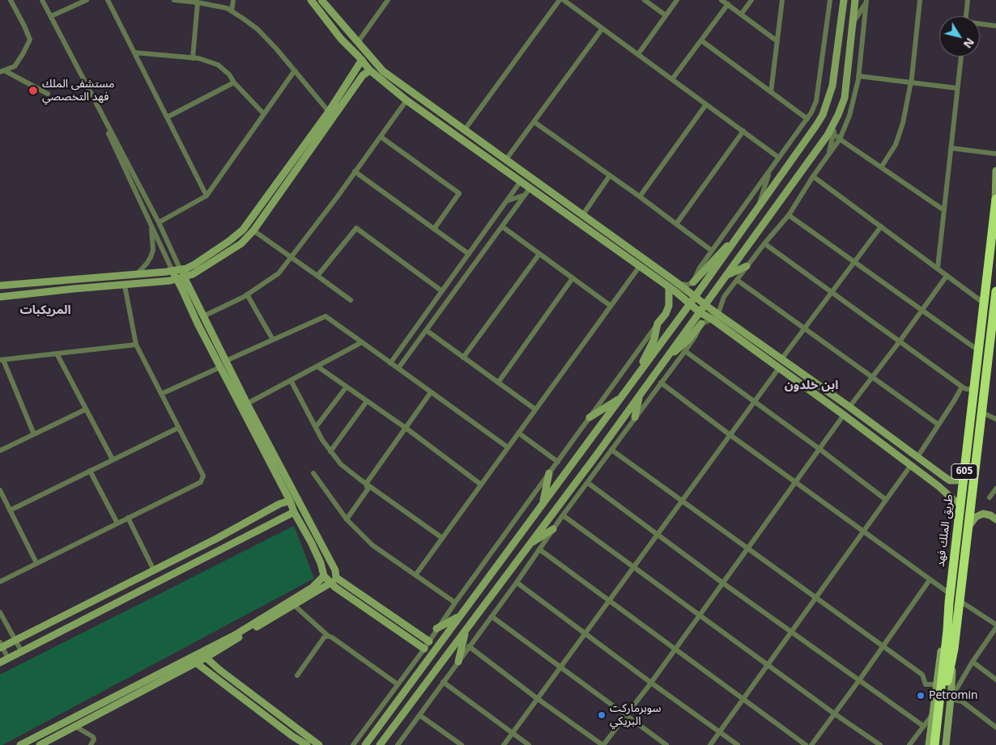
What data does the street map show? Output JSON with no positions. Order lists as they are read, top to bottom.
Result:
{
  "streets": {
    "highway": ["605", "طريق الملك فهد"]
  },
  "districts": ["المريكبات", "ابن خلدون"],
  "places": ["مستشفى الملك فهد التخصصي", "Petromin", "سوبرماركت البريكي"],
  "north": "bottom right"
}
